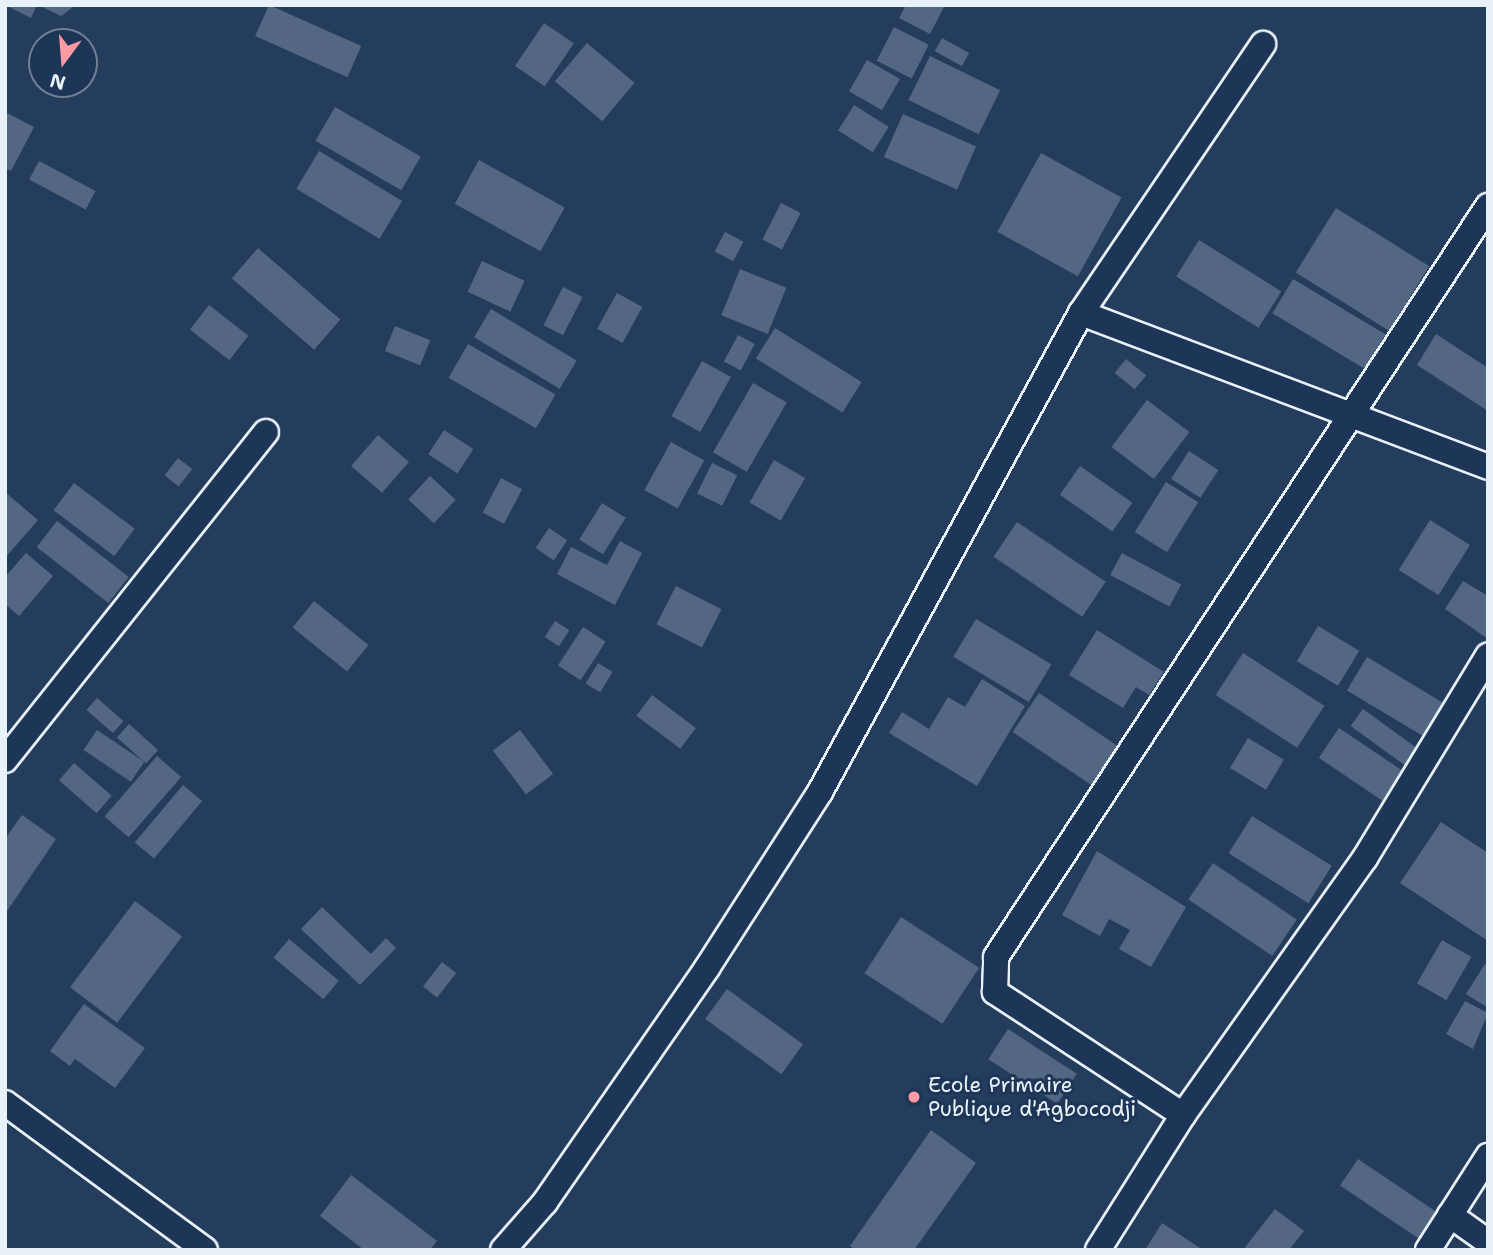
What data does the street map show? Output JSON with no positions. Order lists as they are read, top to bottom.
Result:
{
  "places": ["Ecole Primaire Publique d'Agbocodji"],
  "north": "bottom"
}
